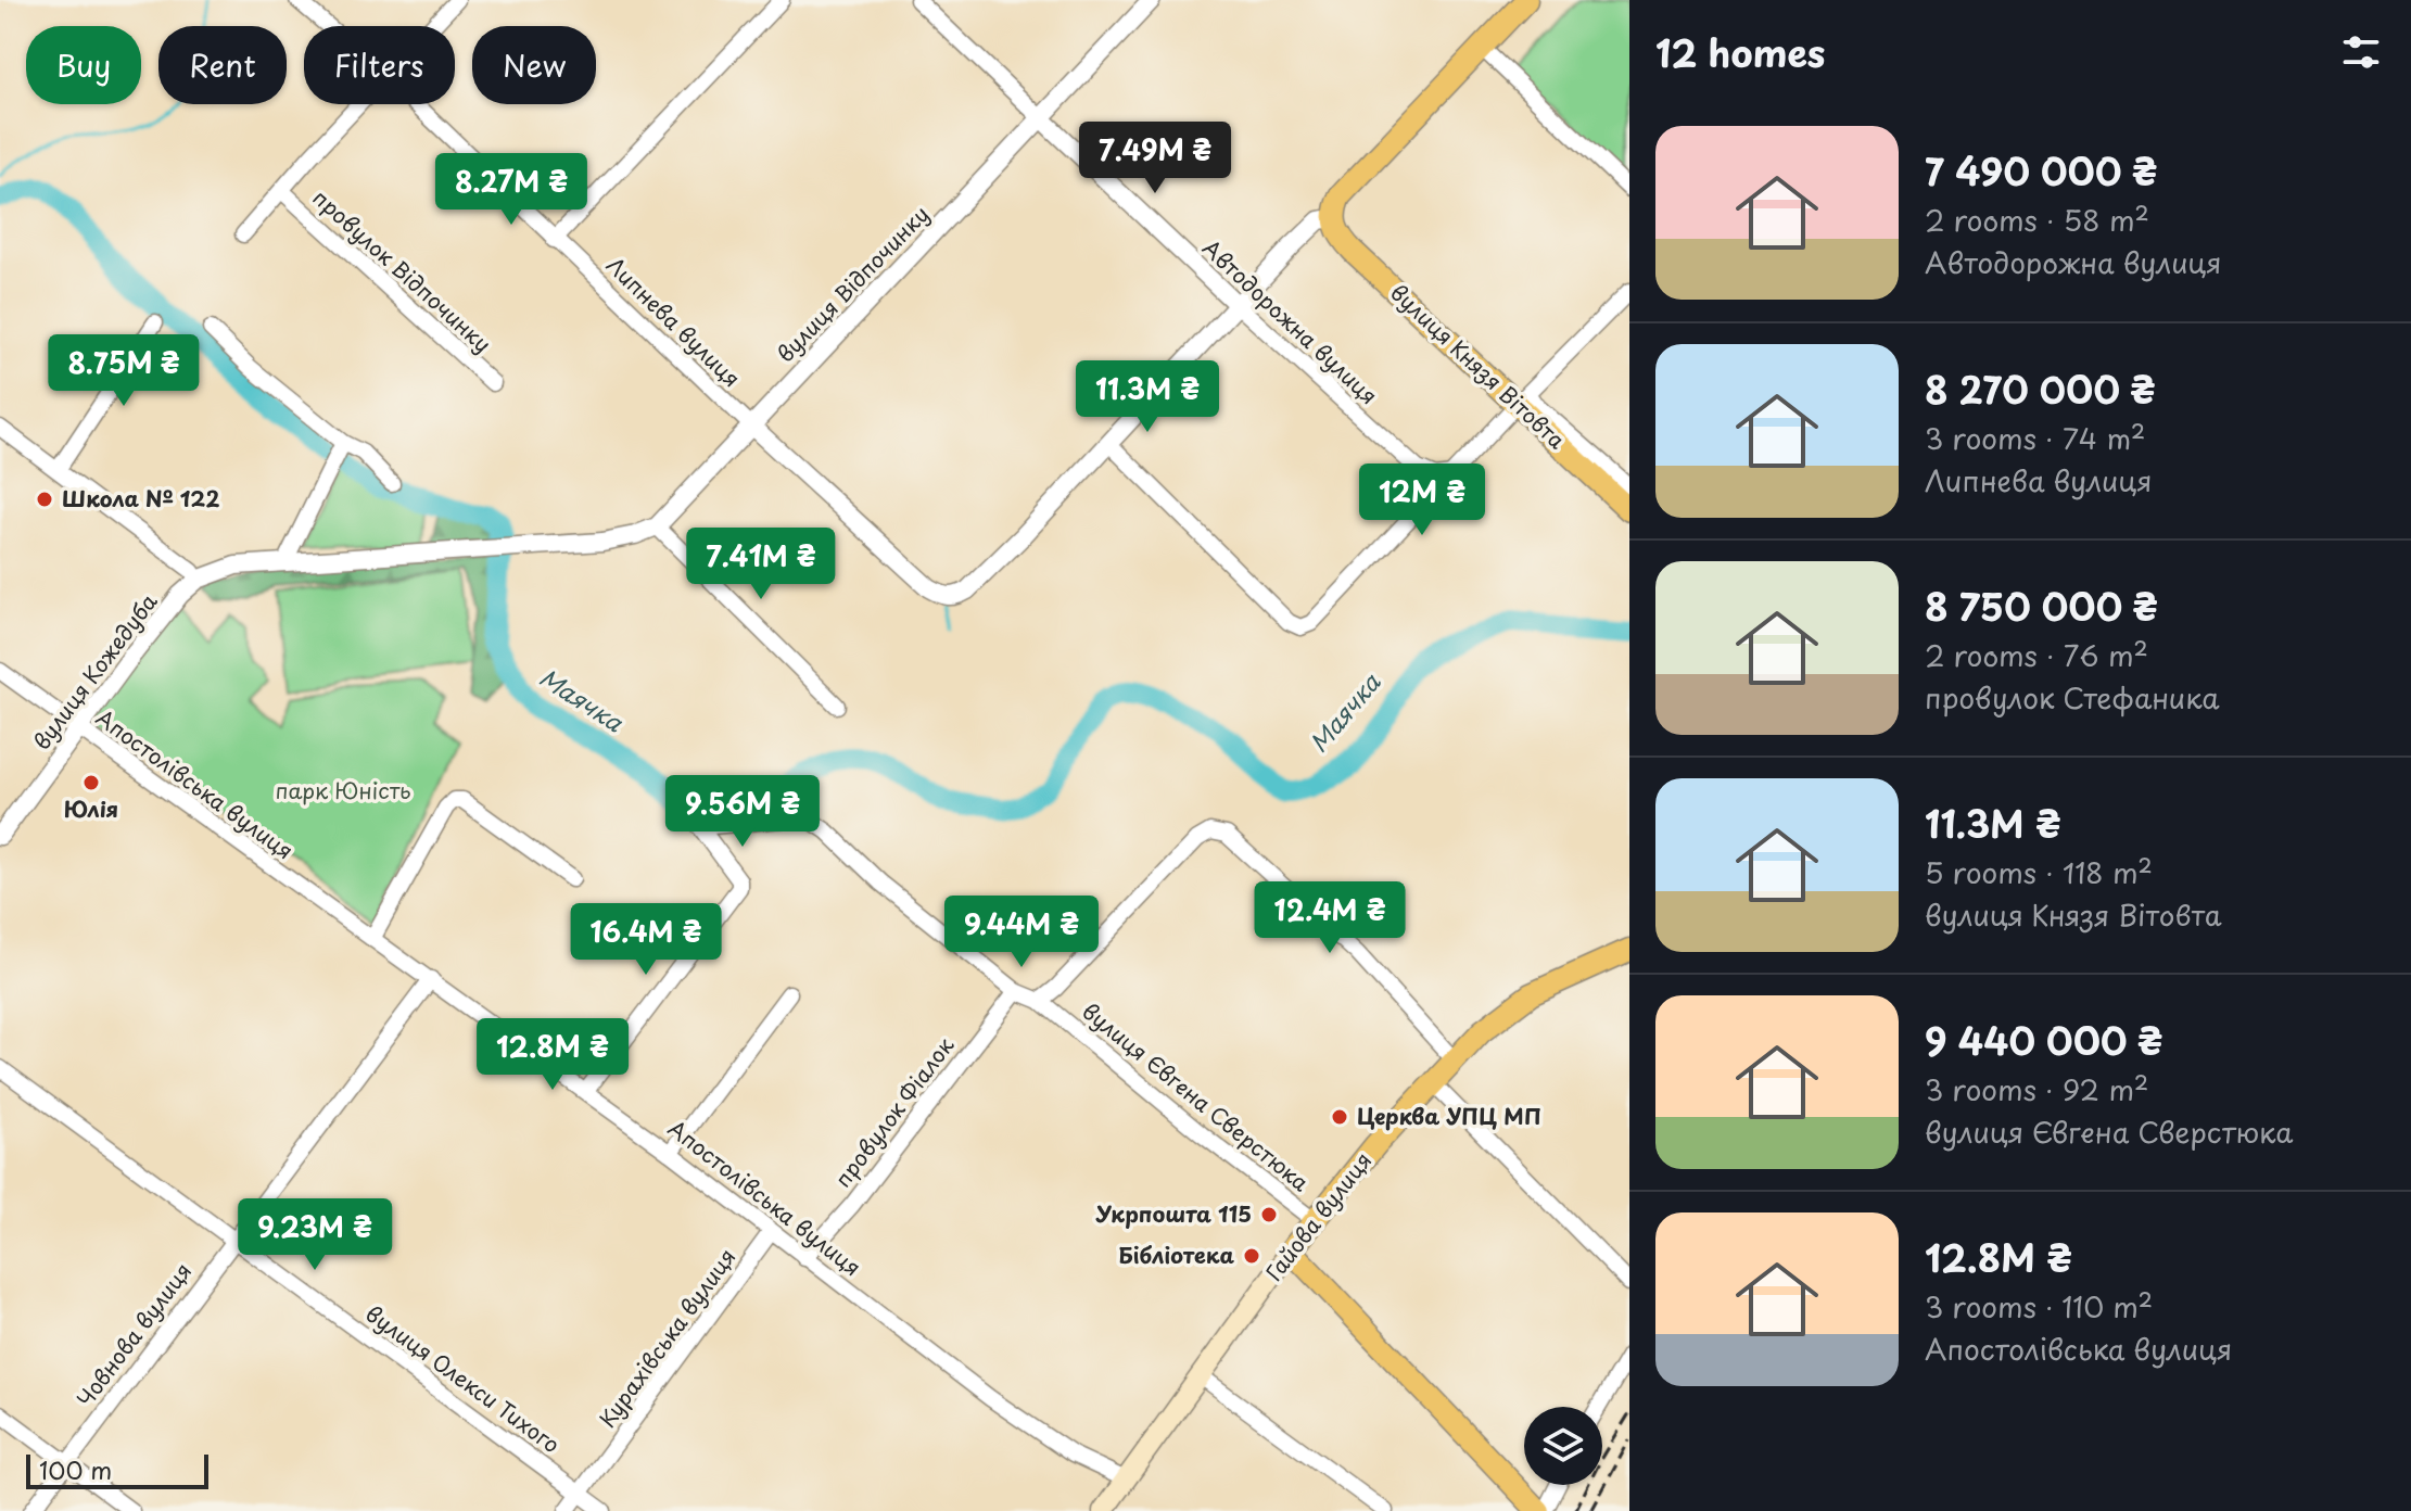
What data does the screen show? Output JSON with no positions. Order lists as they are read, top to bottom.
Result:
{
  "streets": {
    "main road": ["вулиця Князя Вітовта", "Гайова вулиця"],
    "street": [
      "провулок Відпочинку",
      "вулиця Відпочинку",
      "Липнева вулиця",
      "Автодорожна вулиця",
      "вулиця Кожедуба",
      "Апостолівська вулиця",
      "вулиця Євгена Сверстюка",
      "провулок Фіалок",
      "Човнова вулиця",
      "Курахівська вулиця",
      "вулиця Олекси Тихого"
    ]
  },
  "crossings": [
    ["вулиця Відпочинку", "Липнева вулиця"],
    ["вулиця Відпочинку", "Автодорожна вулиця"],
    ["вулиця Кожедуба", "Апостолівська вулиця"],
    ["Апостолівська вулиця", "вулиця Євгена Сверстюка"],
    ["Апостолівська вулиця", "провулок Фіалок"],
    ["Апостолівська вулиця", "Гайова вулиця"],
    ["Апостолівська вулиця", "Човнова вулиця"],
    ["Апостолівська вулиця", "Курахівська вулиця"],
    ["вулиця Євгена Сверстюка", "провулок Фіалок"],
    ["вулиця Євгена Сверстюка", "Гайова вулиця"],
    ["Човнова вулиця", "вулиця Олекси Тихого"],
    ["Курахівська вулиця", "вулиця Олекси Тихого"]
  ],
  "water": ["Маячка"],
  "parks": ["парк Юність"],
  "places": [
    "Школа № 122",
    "Юлія",
    "Церква УПЦ МП",
    "Укрпошта 115",
    "Бібліотека"
  ],
  "scale_bar": "100 m",
  "page": {
    "heading": "12 homes",
    "chip": [
      "Buy",
      "Rent",
      "Filters",
      "New"
    ],
    "list": [
      {
        "name": "7 490 000 ₴",
        "note": "2 rooms · 58 m² · Автодорожна вулиця"
      },
      {
        "name": "8 270 000 ₴",
        "note": "3 rooms · 74 m² · Липнева вулиця"
      },
      {
        "name": "8 750 000 ₴",
        "note": "2 rooms · 76 m² · провулок Стефаника"
      },
      {
        "name": "11.3M ₴",
        "note": "5 rooms · 118 m² · вулиця Князя Вітовта"
      },
      {
        "name": "9 440 000 ₴",
        "note": "3 rooms · 92 m² · вулиця Євгена Сверстюка"
      },
      {
        "name": "12.8M ₴",
        "note": "3 rooms · 110 m² · Апостолівська вулиця"
      }
    ],
    "price": [
      "7.49M ₴",
      "8.27M ₴",
      "8.75M ₴",
      "11.3M ₴",
      "12M ₴",
      "7.41M ₴",
      "9.56M ₴",
      "12.4M ₴",
      "9.44M ₴",
      "16.4M ₴",
      "12.8M ₴",
      "9.23M ₴"
    ],
    "scale": "100 m"
  }
}
